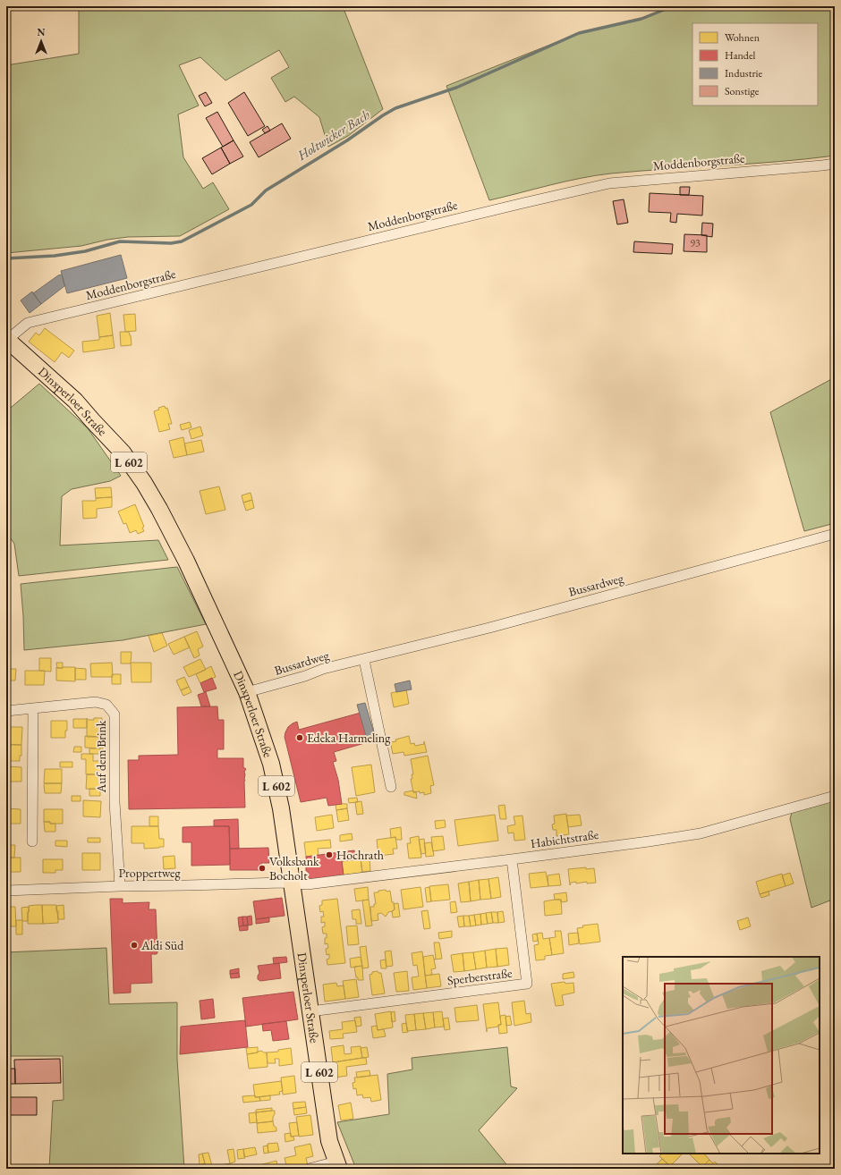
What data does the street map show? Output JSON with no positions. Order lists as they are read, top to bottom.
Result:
{
  "streets": {
    "main road": ["Dinxperloer Straße", "L 602"],
    "street": [
      "Moddenborgstraße",
      "Bussardweg",
      "Auf dem Brink",
      "Habichtstraße",
      "Proppertweg",
      "Sperberstraße"
    ]
  },
  "crossings": [
    ["Moddenborgstraße", "Dinxperloer Straße"],
    ["Dinxperloer Straße", "Bussardweg"],
    ["Dinxperloer Straße", "Habichtstraße"],
    ["Dinxperloer Straße", "Proppertweg"],
    ["Dinxperloer Straße", "Sperberstraße"],
    ["Auf dem Brink", "Proppertweg"],
    ["Habichtstraße", "Proppertweg"],
    ["Habichtstraße", "Sperberstraße"]
  ],
  "water": ["Holtwicker Bach"],
  "places": [
    "Edeka Harmeling",
    "Hochrath",
    "Volksbank Bocholt",
    "Aldi Süd"
  ],
  "house_numbers": ["93"],
  "legend": [
    "Wohnen",
    "Handel",
    "Industrie",
    "Sonstige"
  ],
  "north": "top"
}
